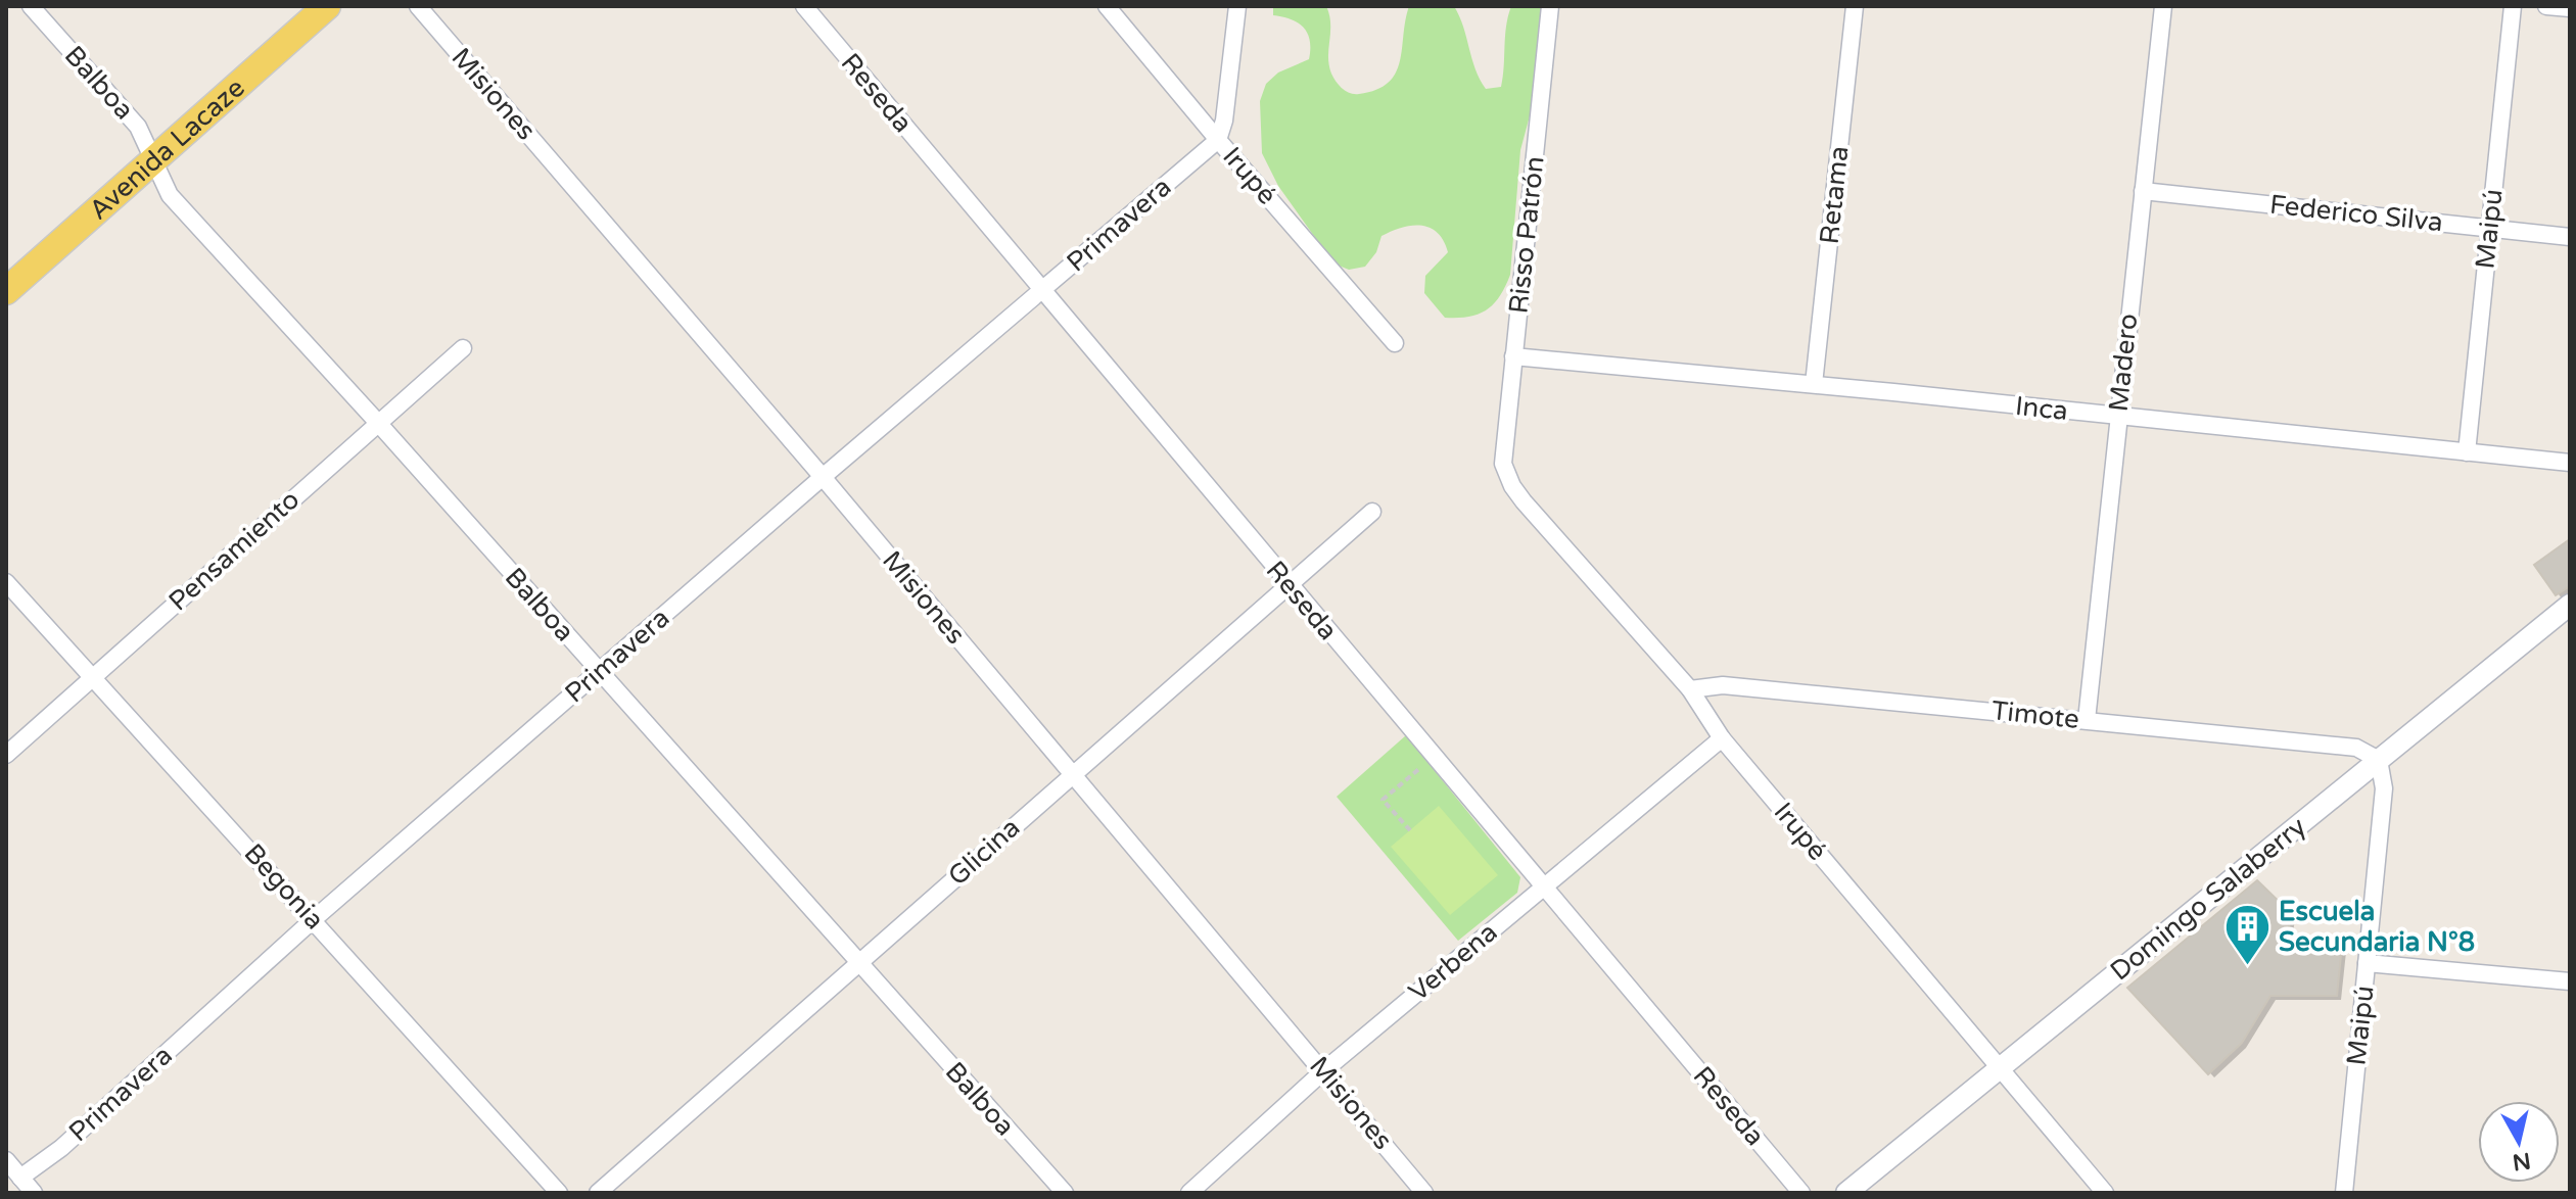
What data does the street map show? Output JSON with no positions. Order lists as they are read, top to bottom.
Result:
{
  "streets": {
    "main road": ["Avenida Lacaze"],
    "street": [
      "Balboa",
      "Reseda",
      "Misiones",
      "Irupé",
      "Retama",
      "Federico Silva",
      "Primavera",
      "Maipú",
      "Risso Patrón",
      "Madero",
      "Inca",
      "Pensamiento",
      "Timote",
      "Glicina",
      "Begonia",
      "Domingo Salaberry",
      "Verbena"
    ]
  },
  "crossings": [
    ["Balboa", "Avenida Lacaze"],
    ["Balboa", "Primavera"],
    ["Balboa", "Pensamiento"],
    ["Balboa", "Glicina"],
    ["Reseda", "Primavera"],
    ["Reseda", "Glicina"],
    ["Reseda", "Verbena"],
    ["Misiones", "Primavera"],
    ["Misiones", "Glicina"],
    ["Misiones", "Verbena"],
    ["Irupé", "Primavera"],
    ["Irupé", "Risso Patrón"],
    ["Irupé", "Timote"],
    ["Irupé", "Domingo Salaberry"],
    ["Irupé", "Verbena"],
    ["Retama", "Inca"],
    ["Federico Silva", "Maipú"],
    ["Federico Silva", "Madero"],
    ["Primavera", "Begonia"],
    ["Maipú", "Inca"],
    ["Maipú", "Timote"],
    ["Maipú", "Domingo Salaberry"],
    ["Risso Patrón", "Inca"],
    ["Madero", "Inca"],
    ["Madero", "Timote"],
    ["Pensamiento", "Begonia"],
    ["Timote", "Domingo Salaberry"]
  ],
  "places": {
    "building": ["Escuela Secundaria N°8"]
  },
  "north": "bottom"
}
